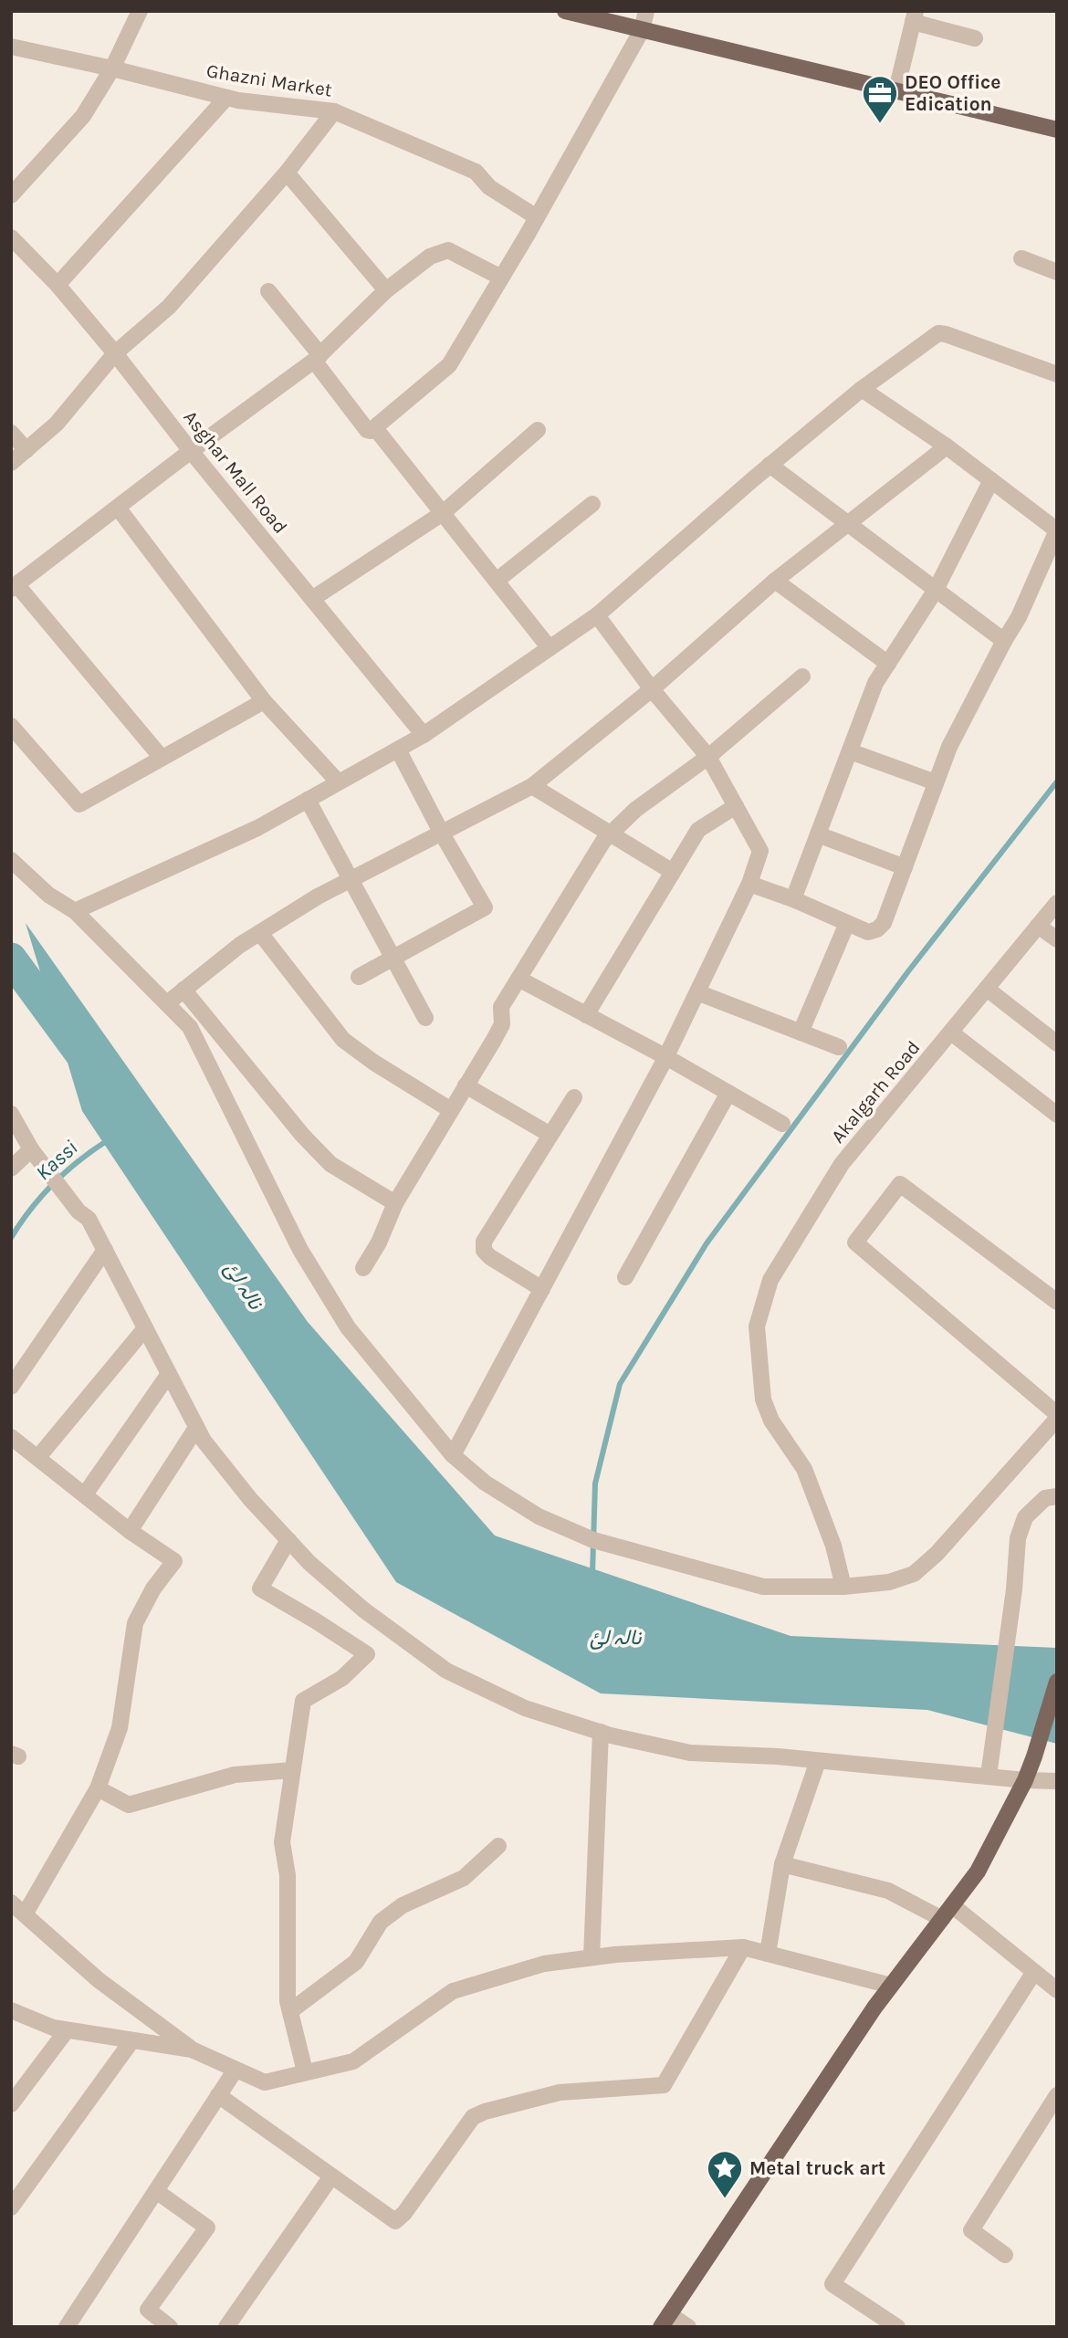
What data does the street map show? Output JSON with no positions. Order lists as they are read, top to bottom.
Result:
{
  "streets": {
    "street": ["Ghazni Market", "Asghar Mall Road", "Akalgarh Road"]
  },
  "water": ["Kassi", "نالہ لئ"],
  "places": {
    "office": ["DEO Office Edication"],
    "place": ["Metal truck art"]
  }
}
